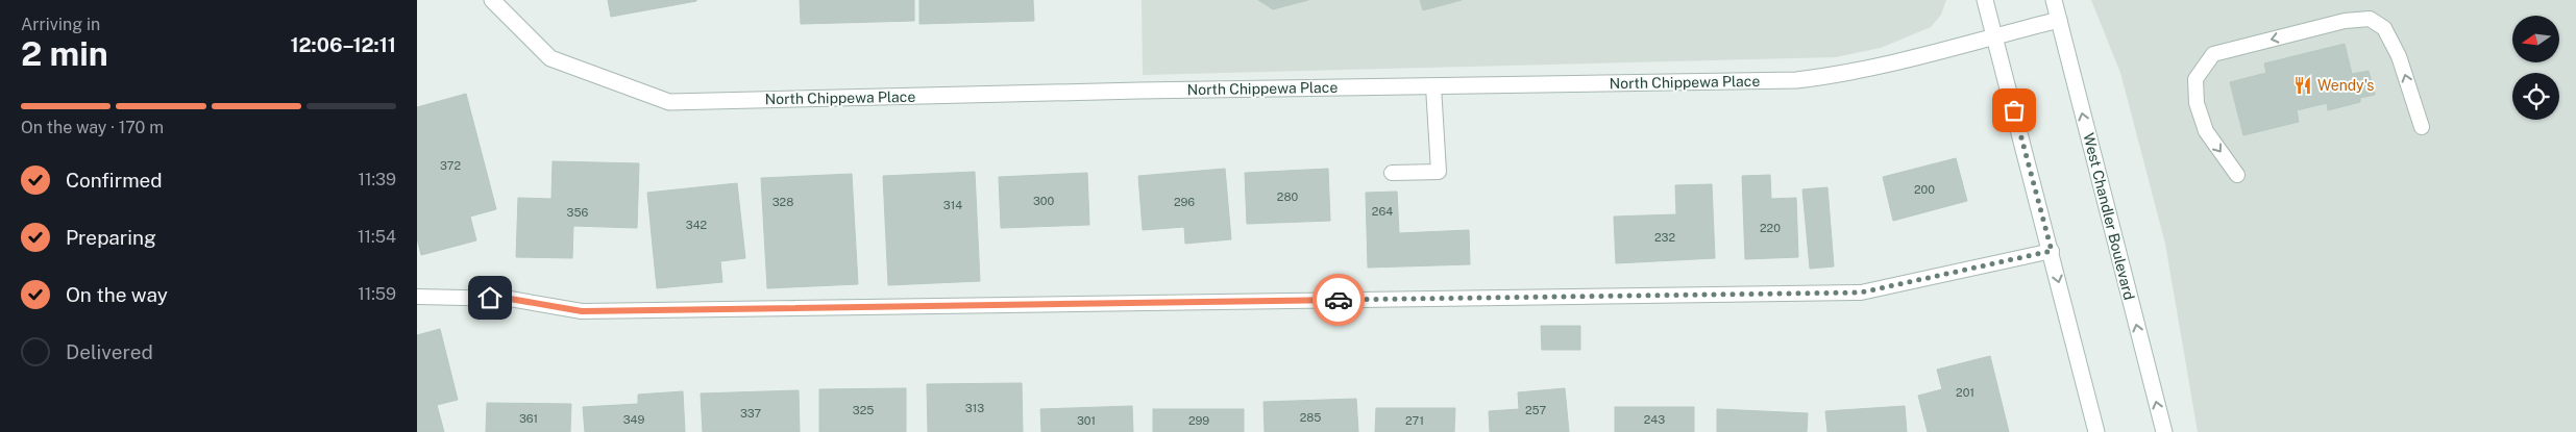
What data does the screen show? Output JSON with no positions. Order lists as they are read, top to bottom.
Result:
{
  "streets": {
    "street": ["North Chippewa Place", "West Chandler Boulevard"]
  },
  "crossings": [
    ["North Chippewa Place", "West Chandler Boulevard"]
  ],
  "places": {
    "restaurant": ["Wendy's"]
  },
  "house_numbers": [
    "372",
    "200",
    "280",
    "300",
    "328",
    "296",
    "314",
    "264",
    "356",
    "342",
    "220",
    "232",
    "201",
    "313",
    "325",
    "257",
    "337",
    "285",
    "361",
    "349",
    "243",
    "301",
    "299",
    "271"
  ],
  "north": "left",
  "page": {
    "heading": ["2 min", "Arriving in", "12:06–12:11"],
    "bar": "On the way · 170 m",
    "list": [
      ["Confirmed", "11:39"],
      ["Preparing", "11:54"],
      ["On the way", "11:59"],
      "Delivered"
    ]
  }
}
